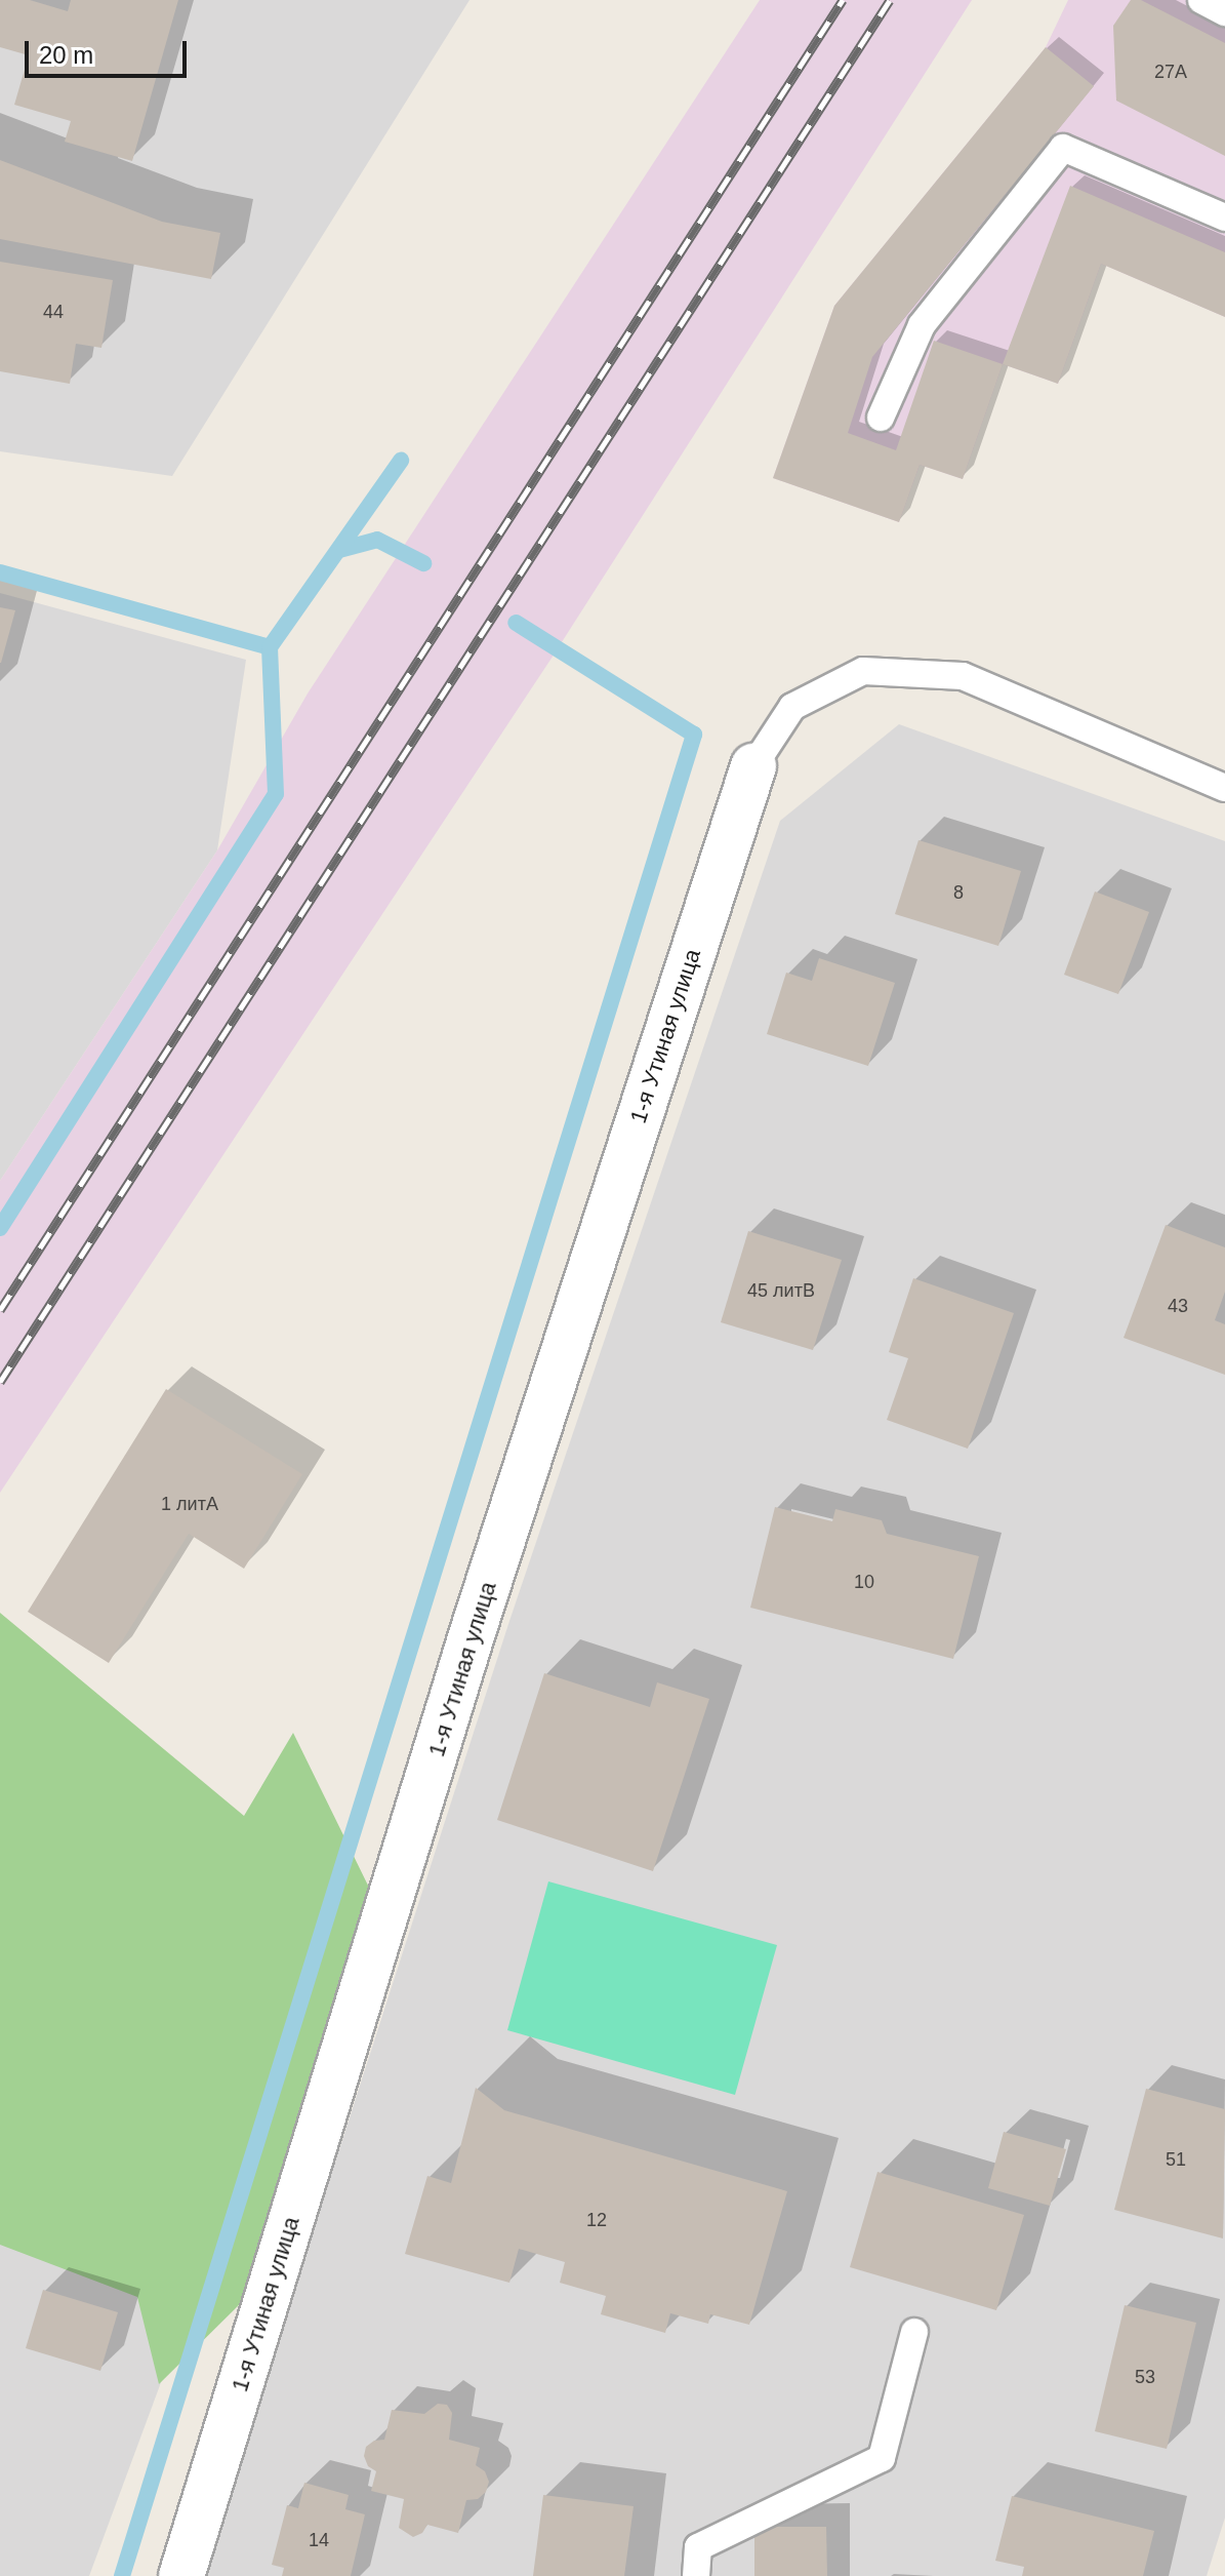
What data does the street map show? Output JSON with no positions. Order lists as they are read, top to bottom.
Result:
{
  "streets": {
    "street": ["1-я Утиная улица"]
  },
  "house_numbers": [
    "27А",
    "44",
    "8",
    "45 литВ",
    "43",
    "1 литА",
    "10",
    "51",
    "12",
    "53",
    "14"
  ],
  "scale_bar": "20 m"
}
